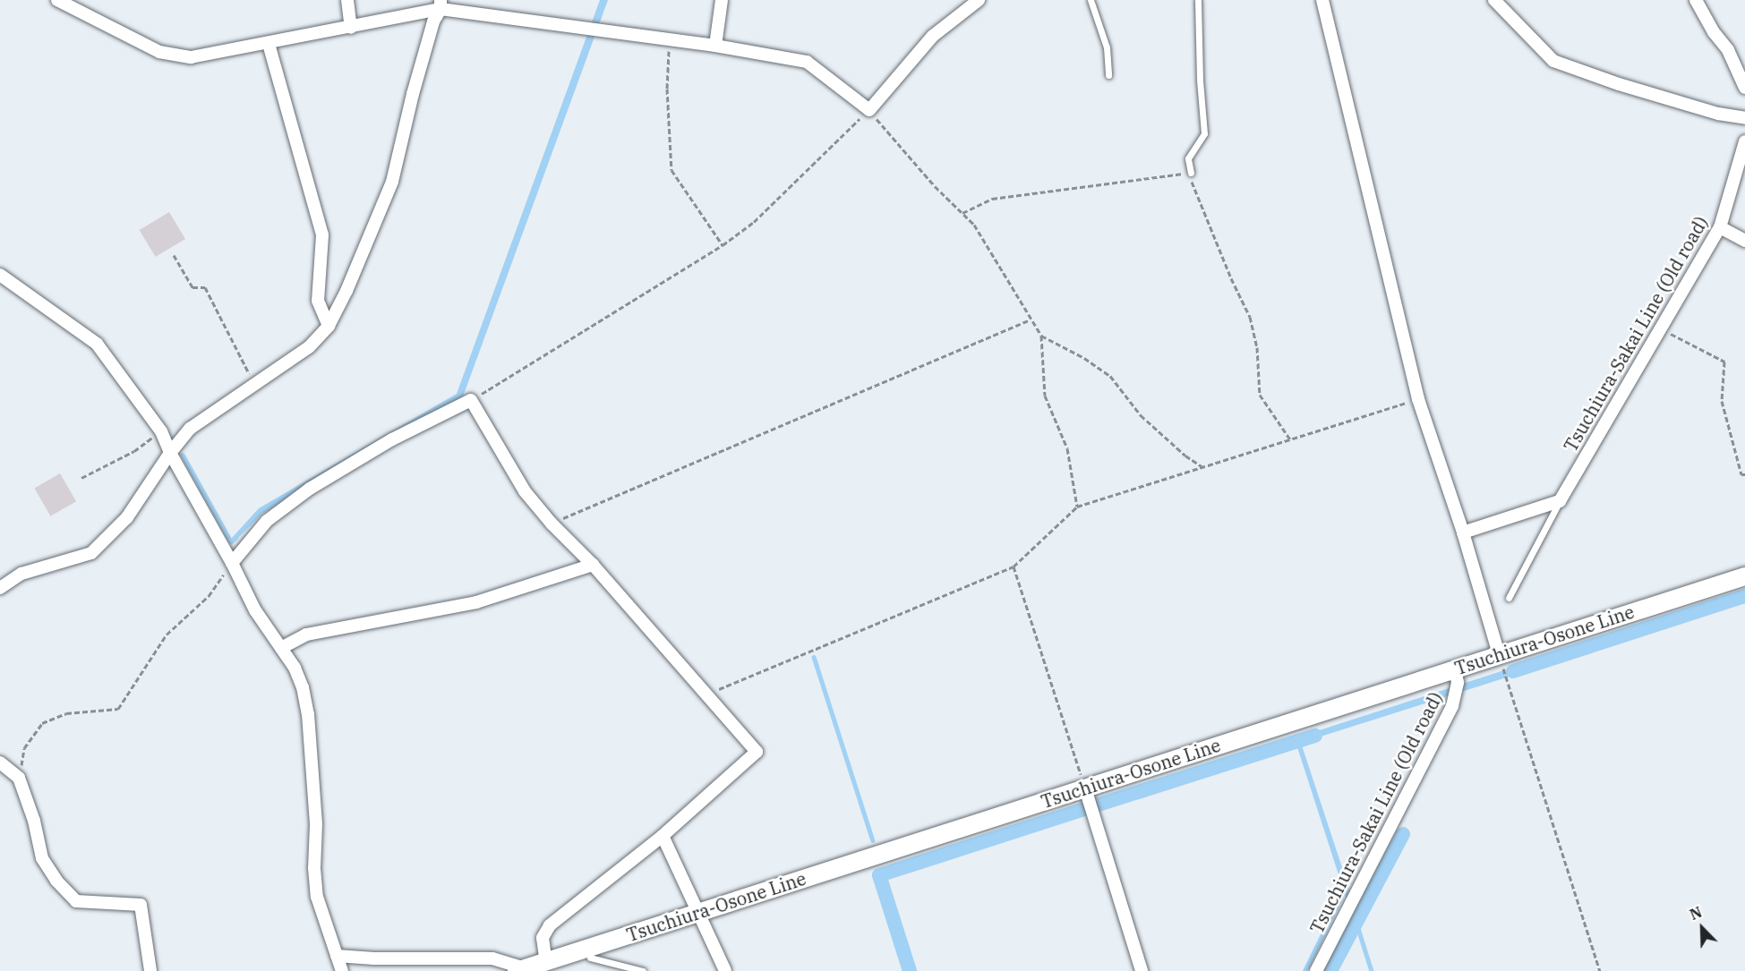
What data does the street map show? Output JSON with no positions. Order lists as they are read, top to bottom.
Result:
{
  "streets": {
    "main road": ["Tsuchiura-Osone Line"],
    "street": ["Tsuchiura-Sakai Line (Old road)"]
  },
  "crossings": [
    ["Tsuchiura-Sakai Line (Old road)", "Tsuchiura-Osone Line"]
  ],
  "north": "top left"
}
